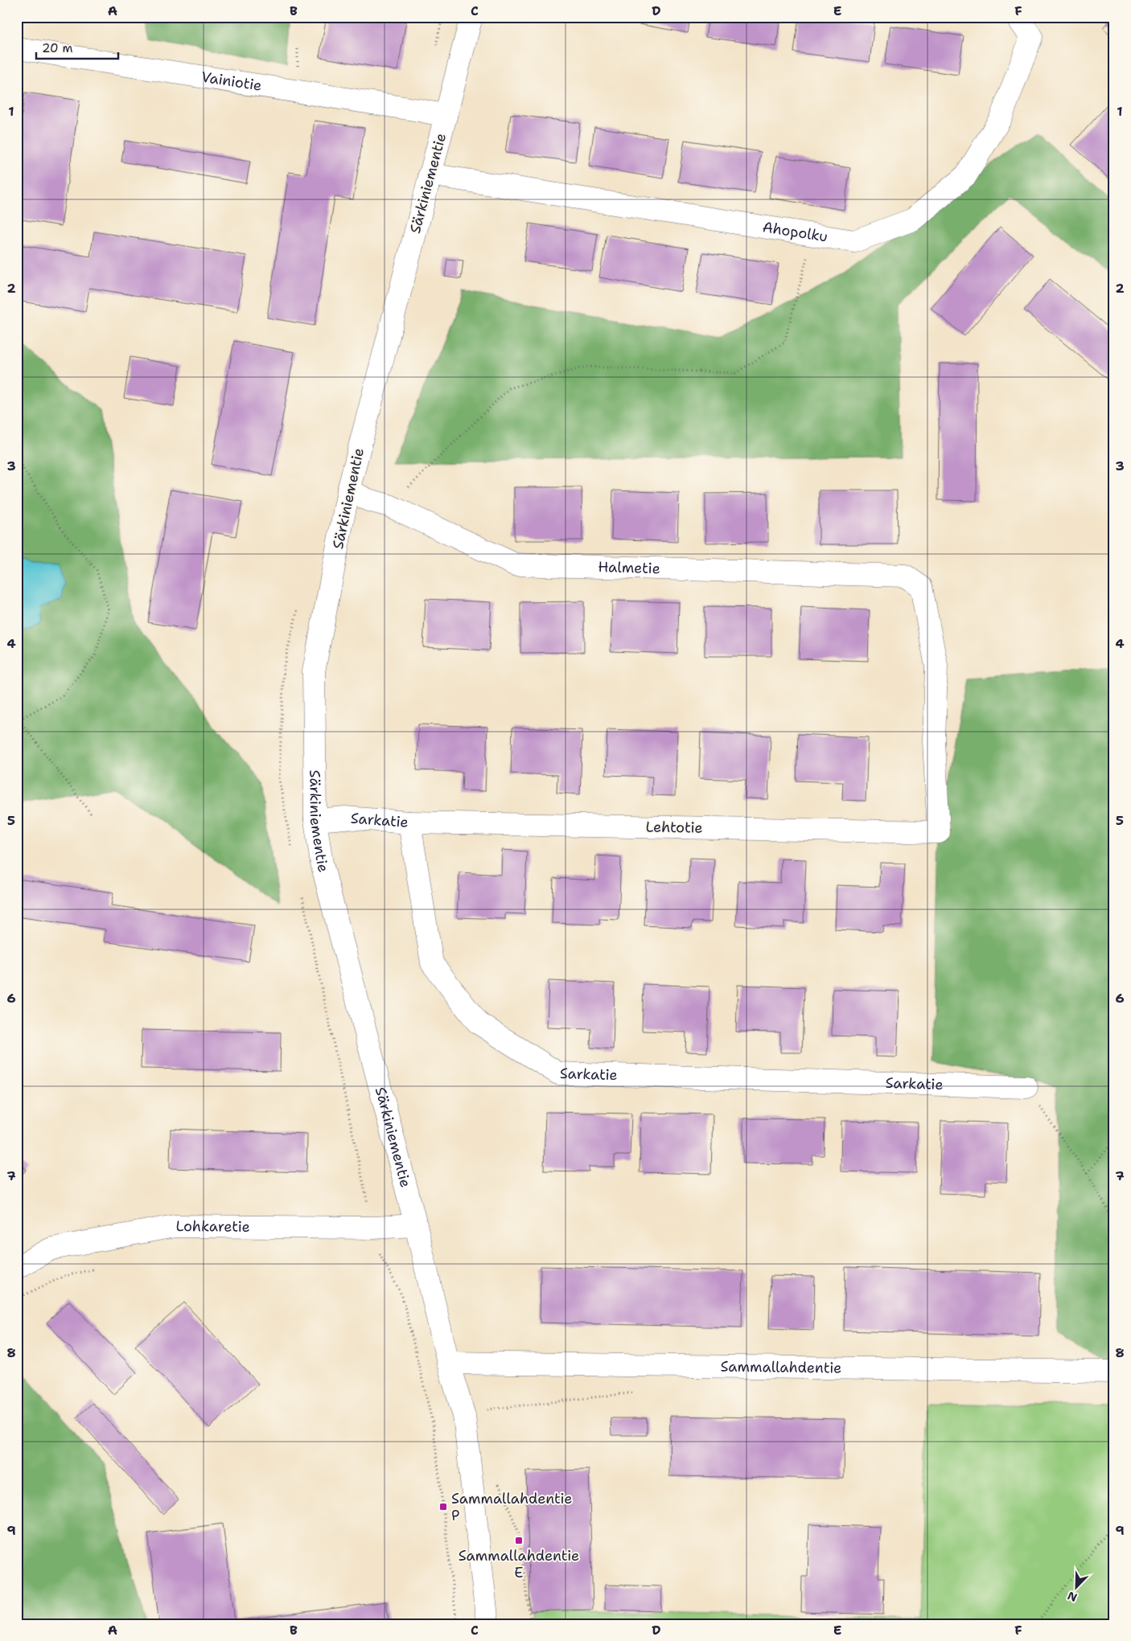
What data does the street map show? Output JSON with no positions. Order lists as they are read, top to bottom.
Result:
{
  "streets": {
    "street": [
      "Vainiotie",
      "Särkiniementie",
      "Ahopolku",
      "Halmetie",
      "Sarkatie",
      "Lehtotie",
      "Lohkaretie",
      "Sammallahdentie"
    ]
  },
  "crossings": [
    ["Vainiotie", "Särkiniementie"],
    ["Särkiniementie", "Ahopolku"],
    ["Särkiniementie", "Halmetie"],
    ["Särkiniementie", "Sarkatie"],
    ["Särkiniementie", "Lohkaretie"],
    ["Särkiniementie", "Sammallahdentie"],
    ["Halmetie", "Lehtotie"],
    ["Sarkatie", "Lehtotie"]
  ],
  "places": {
    "transit": ["Sammallahdentie P", "Sammallahdentie E"]
  },
  "scale_bar": "20 m",
  "north": "bottom left",
  "grid": {
    "columns": [
      "A",
      "B",
      "C",
      "D",
      "E",
      "F"
    ],
    "rows": [
      "1",
      "2",
      "3",
      "4",
      "5",
      "6",
      "7",
      "8",
      "9"
    ]
  }
}
